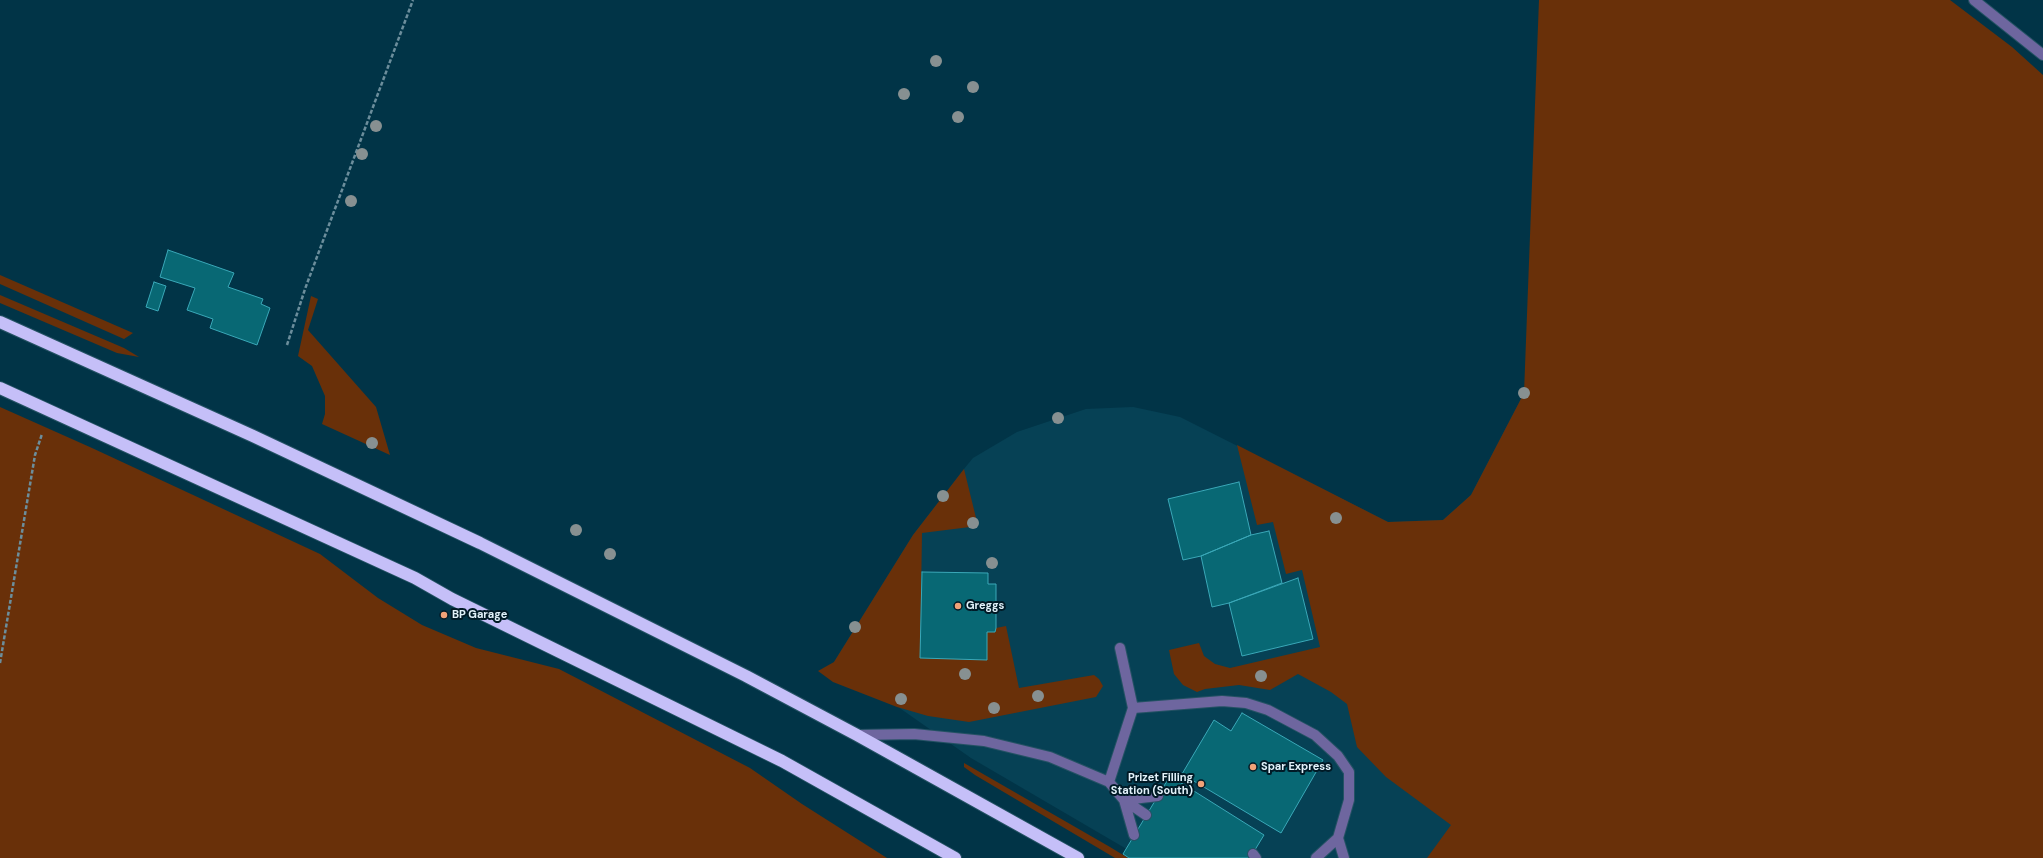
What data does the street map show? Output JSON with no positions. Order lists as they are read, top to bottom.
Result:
{
  "places": [
    "Greggs",
    "BP Garage",
    "Spar Express",
    "Prizet Filling Station (South)"
  ]
}
